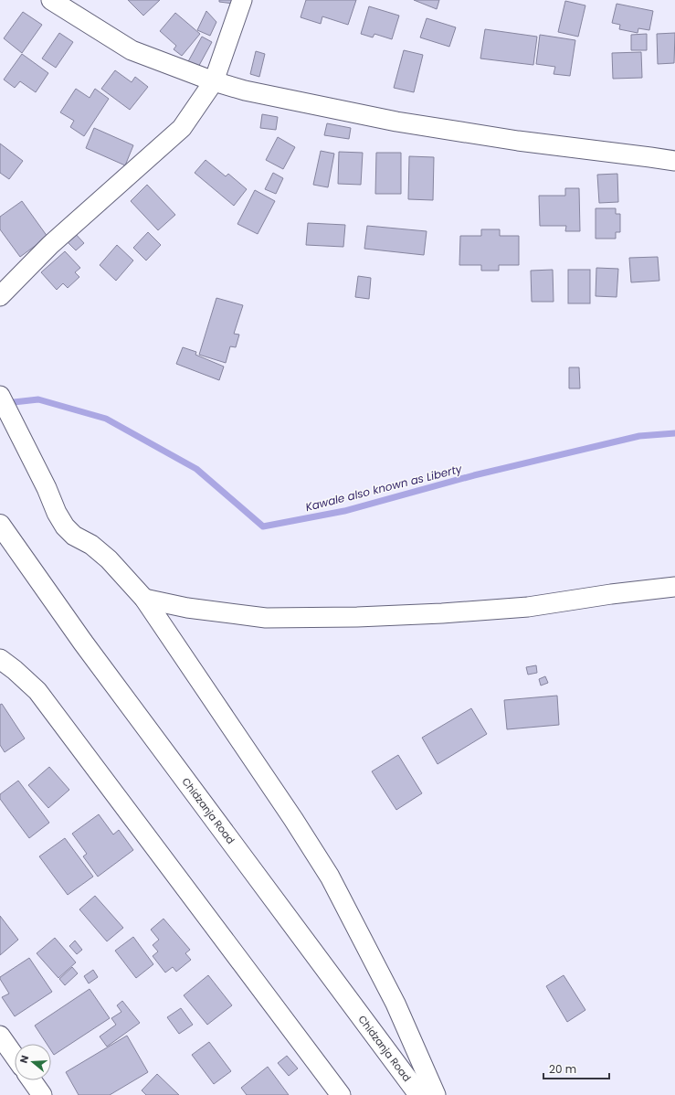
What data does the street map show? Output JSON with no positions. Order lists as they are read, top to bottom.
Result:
{
  "streets": {
    "street": ["Chidzanja Road"]
  },
  "water": ["Kawale also known as Liberty"],
  "scale_bar": "20 m",
  "north": "left"
}
